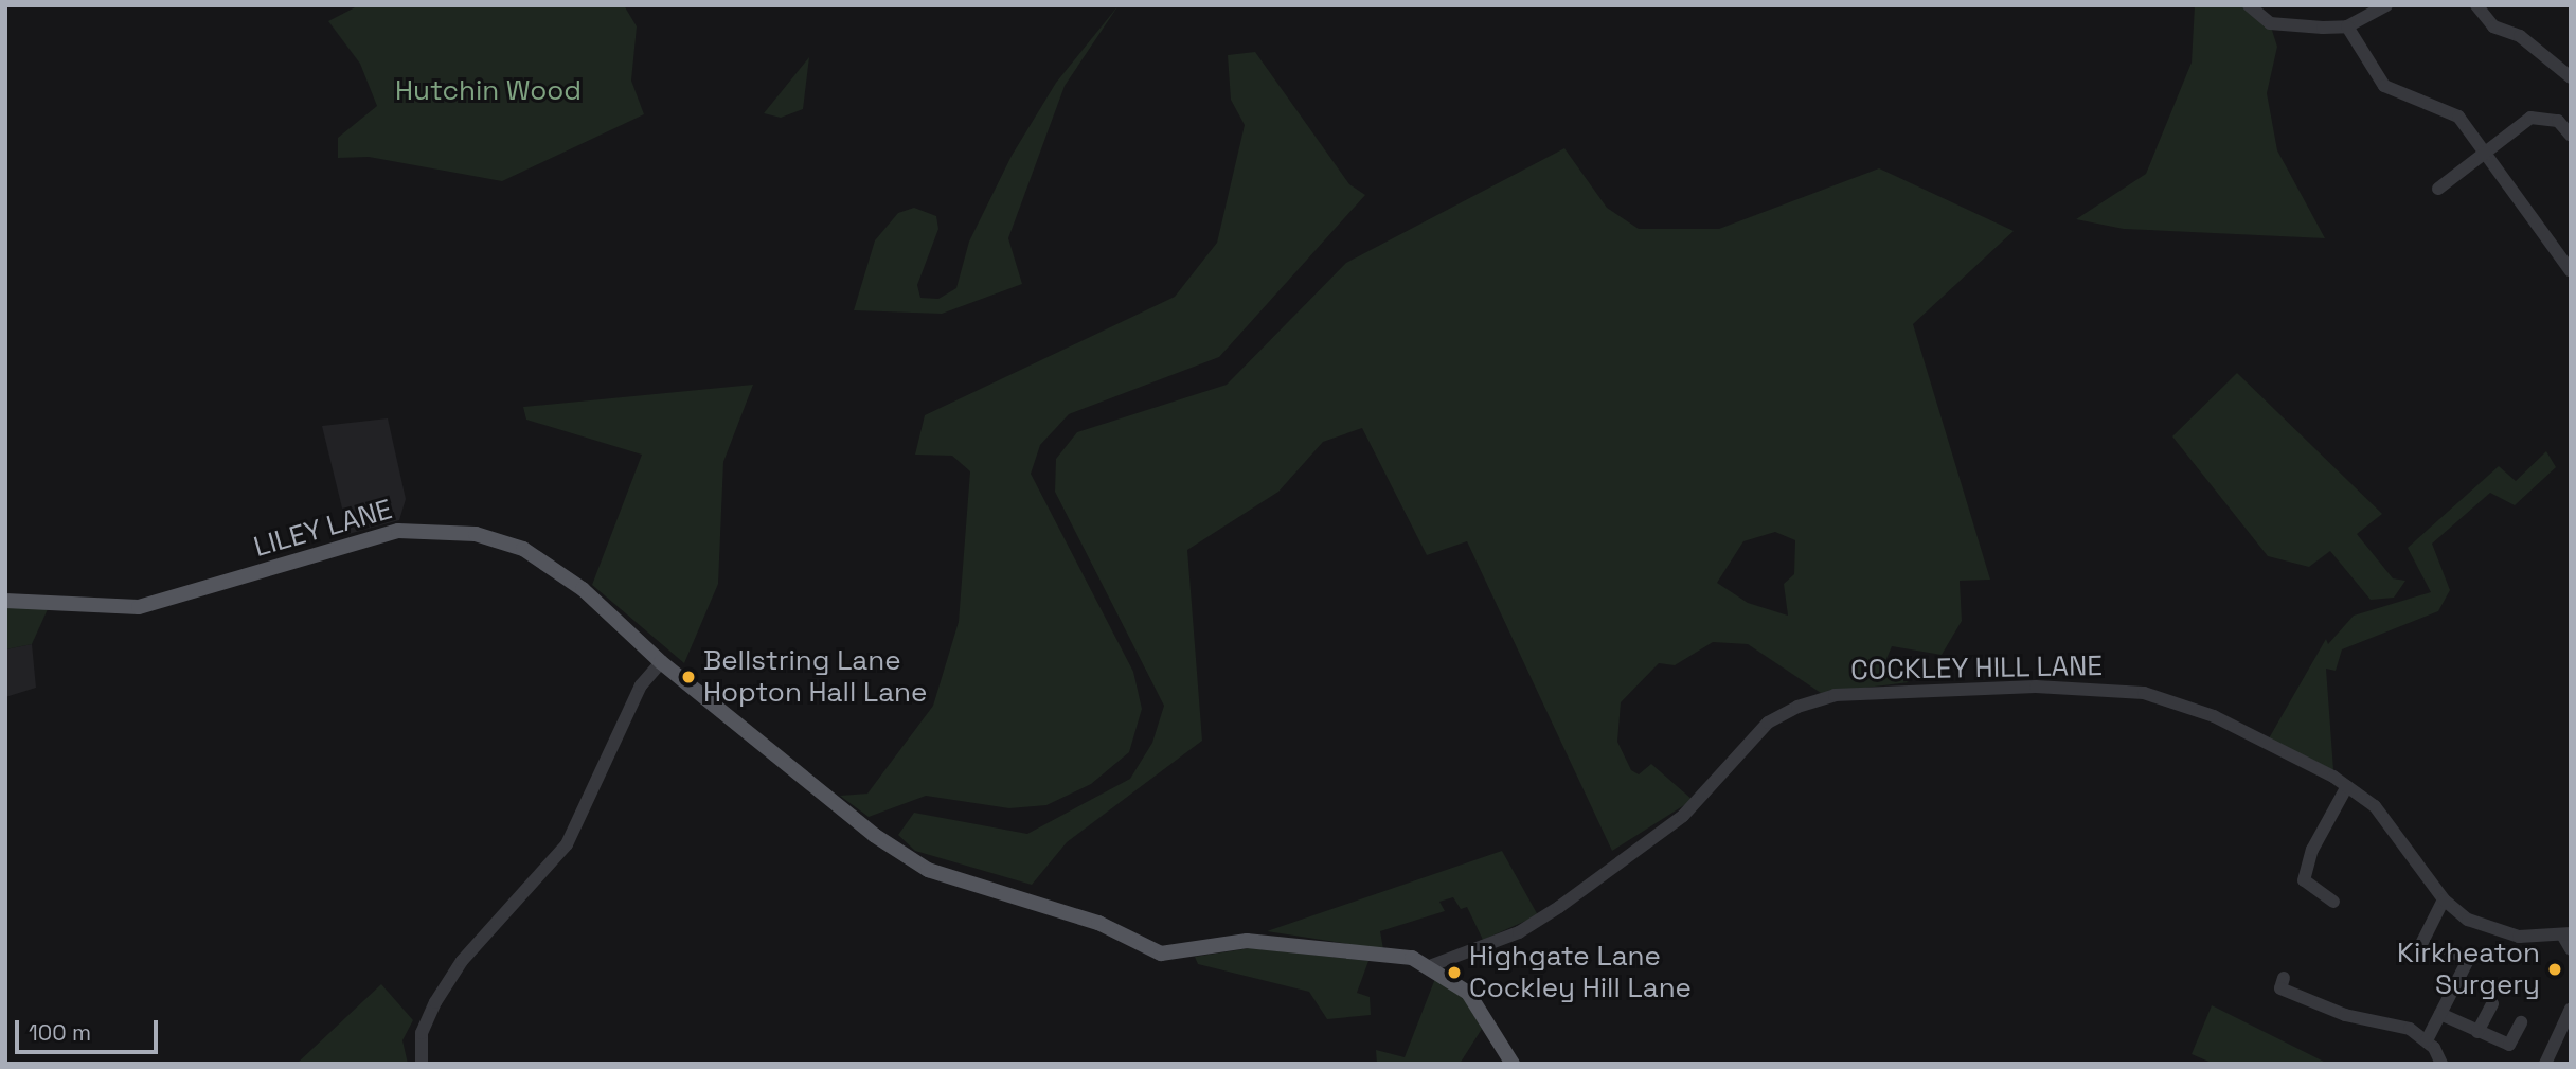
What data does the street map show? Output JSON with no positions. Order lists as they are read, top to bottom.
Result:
{
  "streets": {
    "main road": ["LILEY LANE"],
    "street": ["COCKLEY HILL LANE"]
  },
  "crossings": [
    ["LILEY LANE", "COCKLEY HILL LANE"]
  ],
  "parks": ["Hutchin Wood"],
  "places": ["Bellstring Lane Hopton Hall Lane", "Kirkheaton Surgery", "Highgate Lane Cockley Hill Lane"],
  "scale_bar": "100 m"
}
